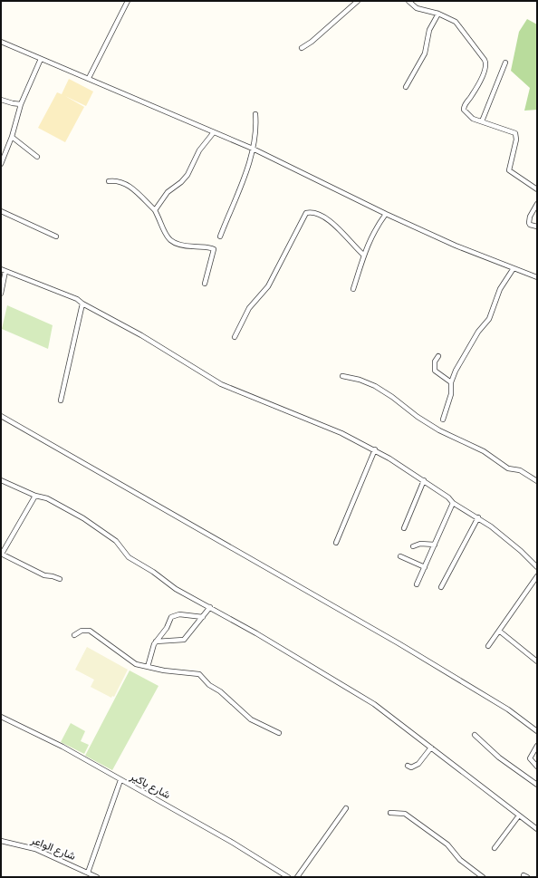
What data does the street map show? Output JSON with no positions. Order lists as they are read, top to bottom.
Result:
{
  "streets": {
    "street": ["شارع باكير", "شارع الواعر"]
  }
}
